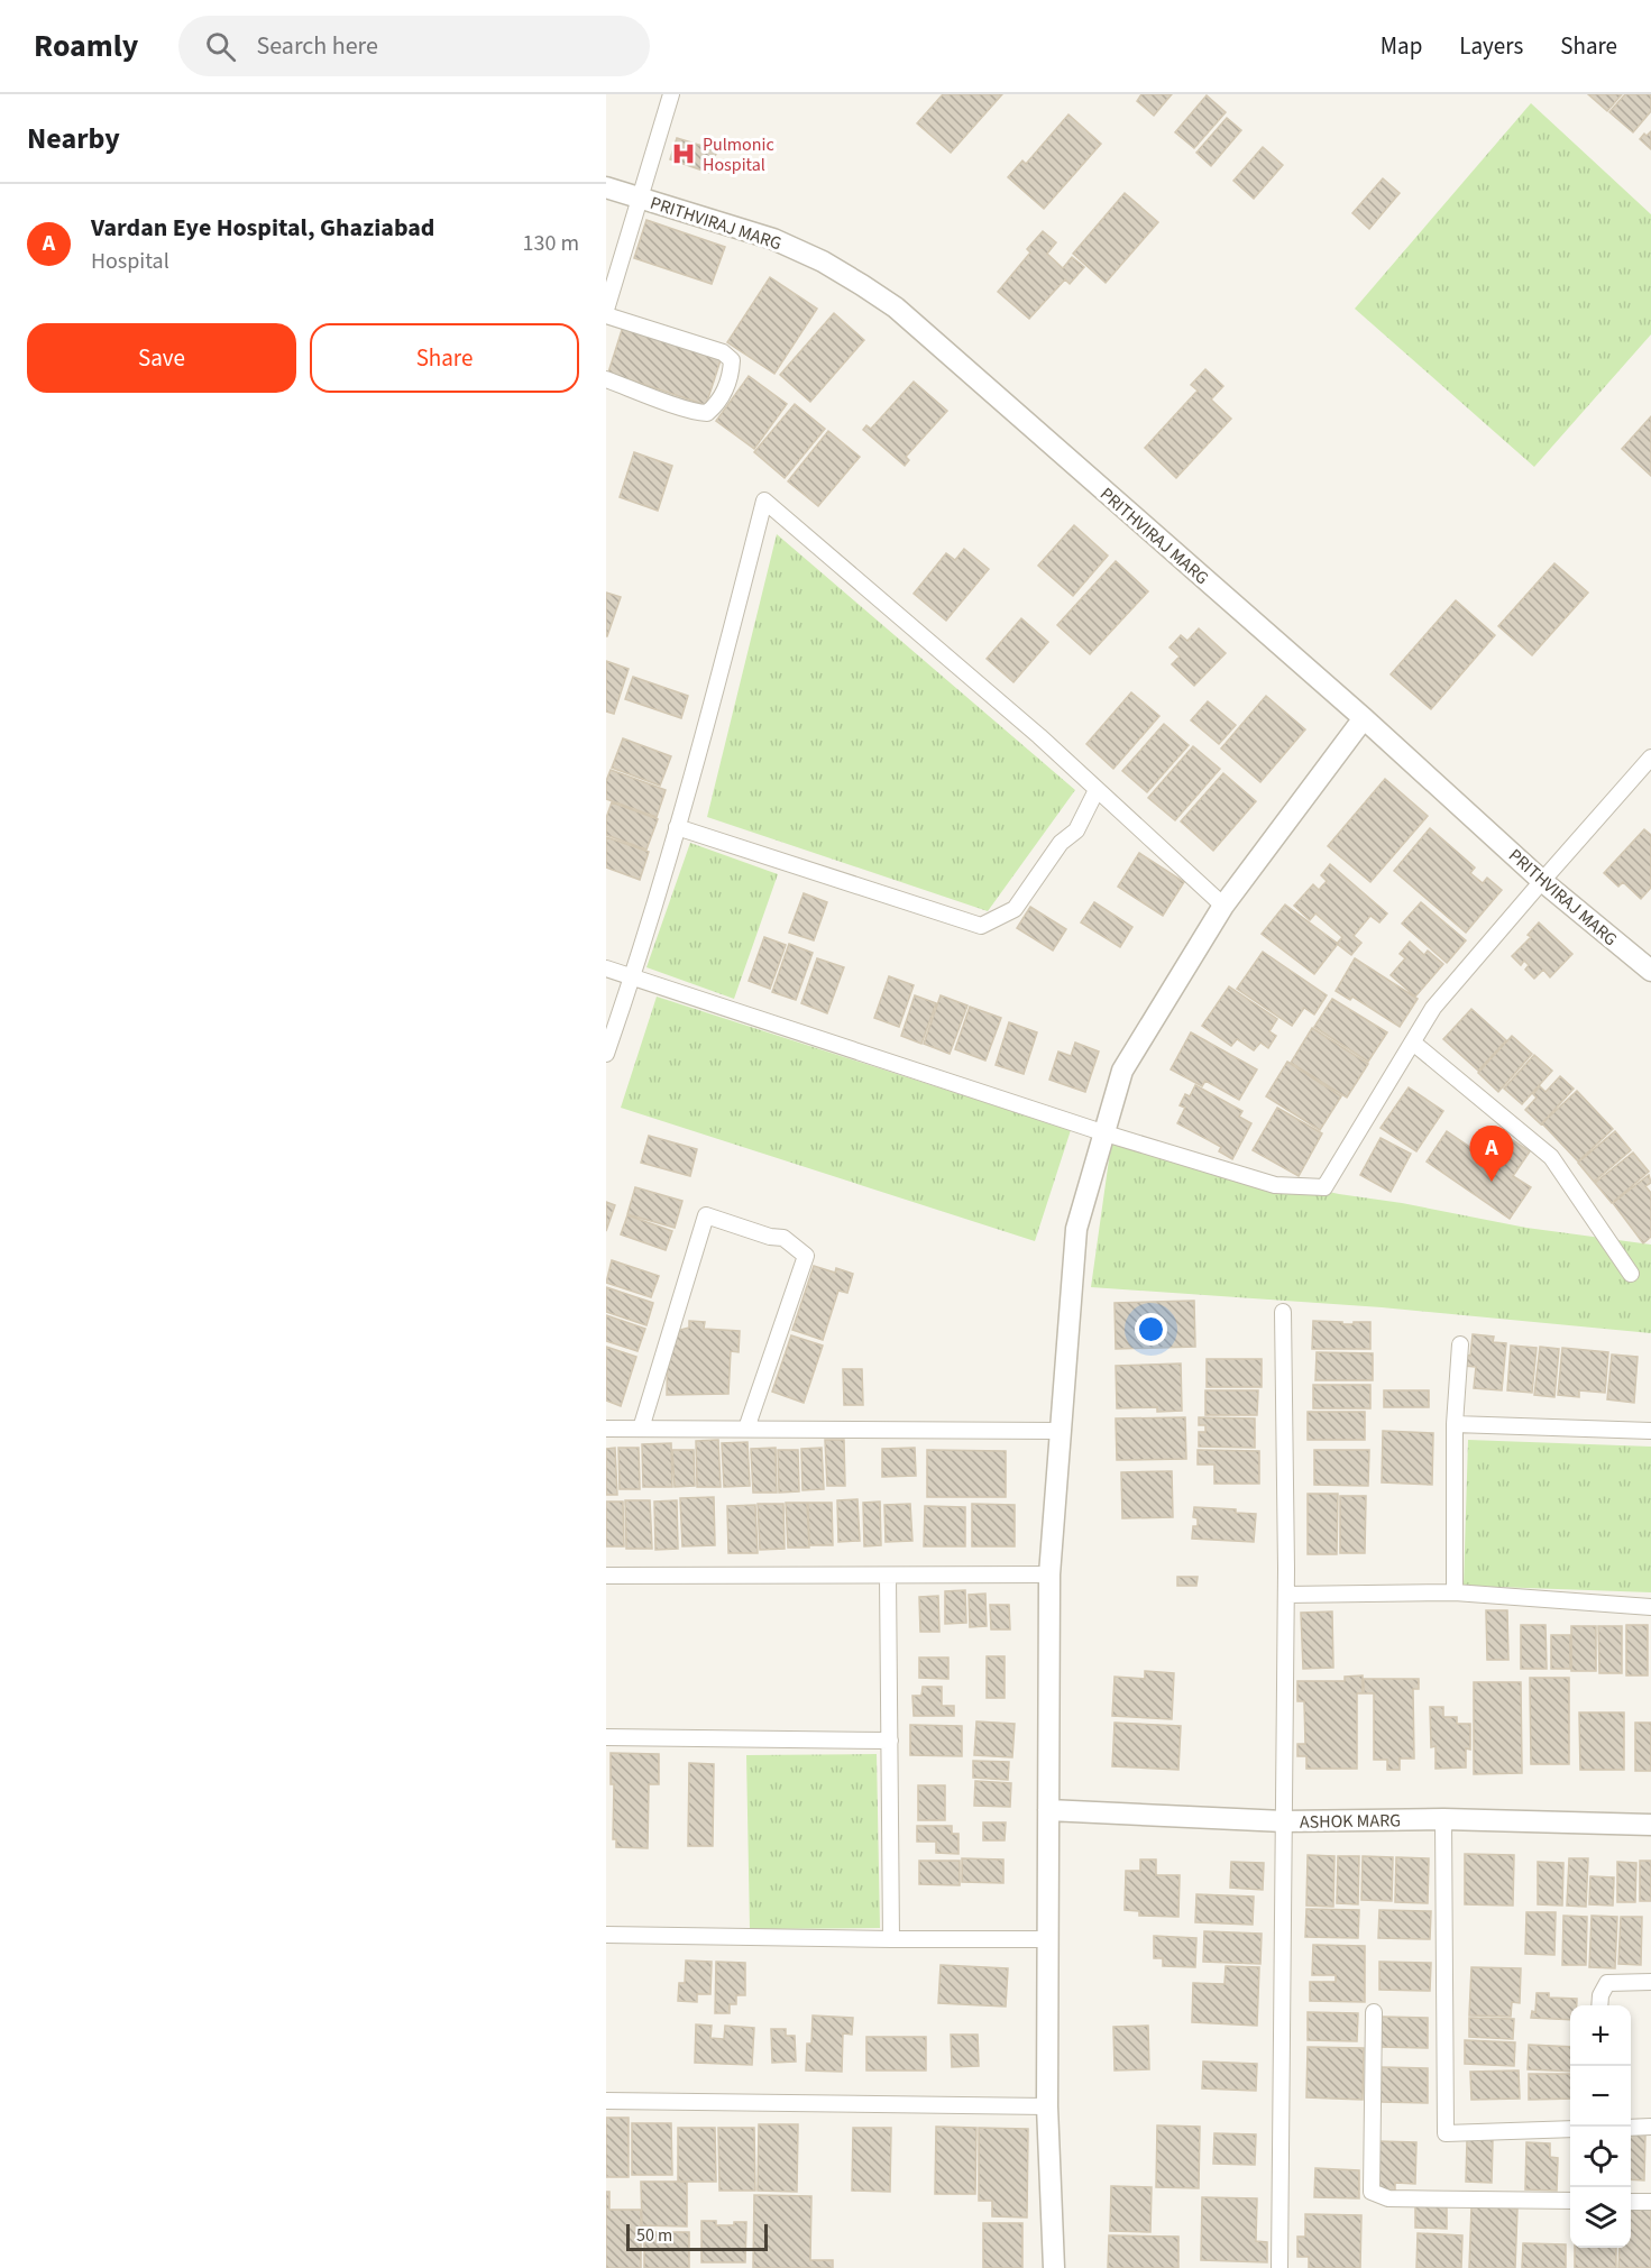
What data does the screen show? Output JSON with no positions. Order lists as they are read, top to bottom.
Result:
{
  "streets": {
    "street": ["PRITHVIRAJ MARG", "ASHOK MARG"]
  },
  "places": {
    "hospital": ["Pulmonic Hospital"]
  },
  "scale_bar": "50 m",
  "page": {
    "header": "Roamly",
    "search": "Search here",
    "nav": ["Map", "Layers", "Share"],
    "heading": "Nearby",
    "list": [
      {
        "mark": "A",
        "name": "Vardan Eye Hospital, Ghaziabad",
        "note": "Hospital",
        "value": "130 m"
      }
    ],
    "buttons": ["Save", "Share"],
    "pins": "A",
    "map_buttons": ["+", "−"],
    "scale": "50 m"
  }
}
